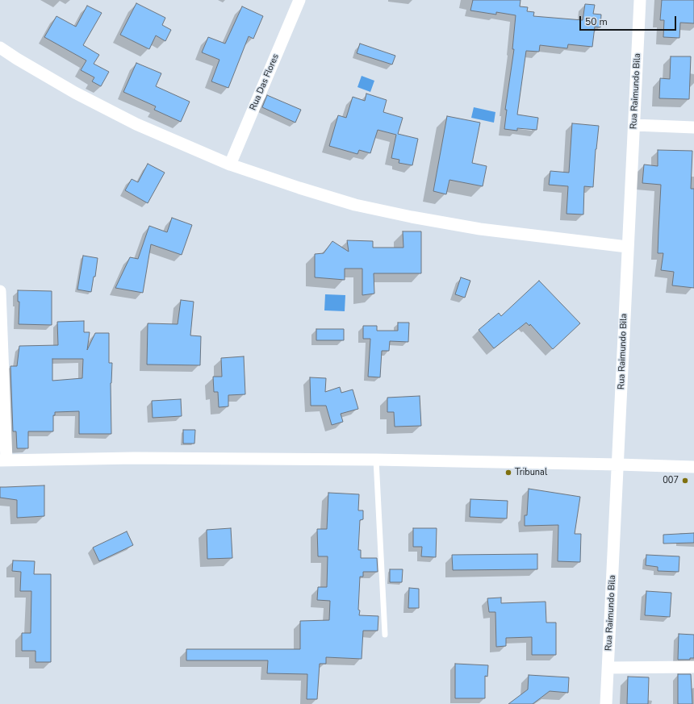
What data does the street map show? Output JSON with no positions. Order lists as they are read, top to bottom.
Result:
{
  "streets": {
    "street": ["Rua Das Flores", "Rua Raimundo Bila"]
  },
  "places": ["Tribunal", "007"],
  "scale_bar": "50 m"
}
